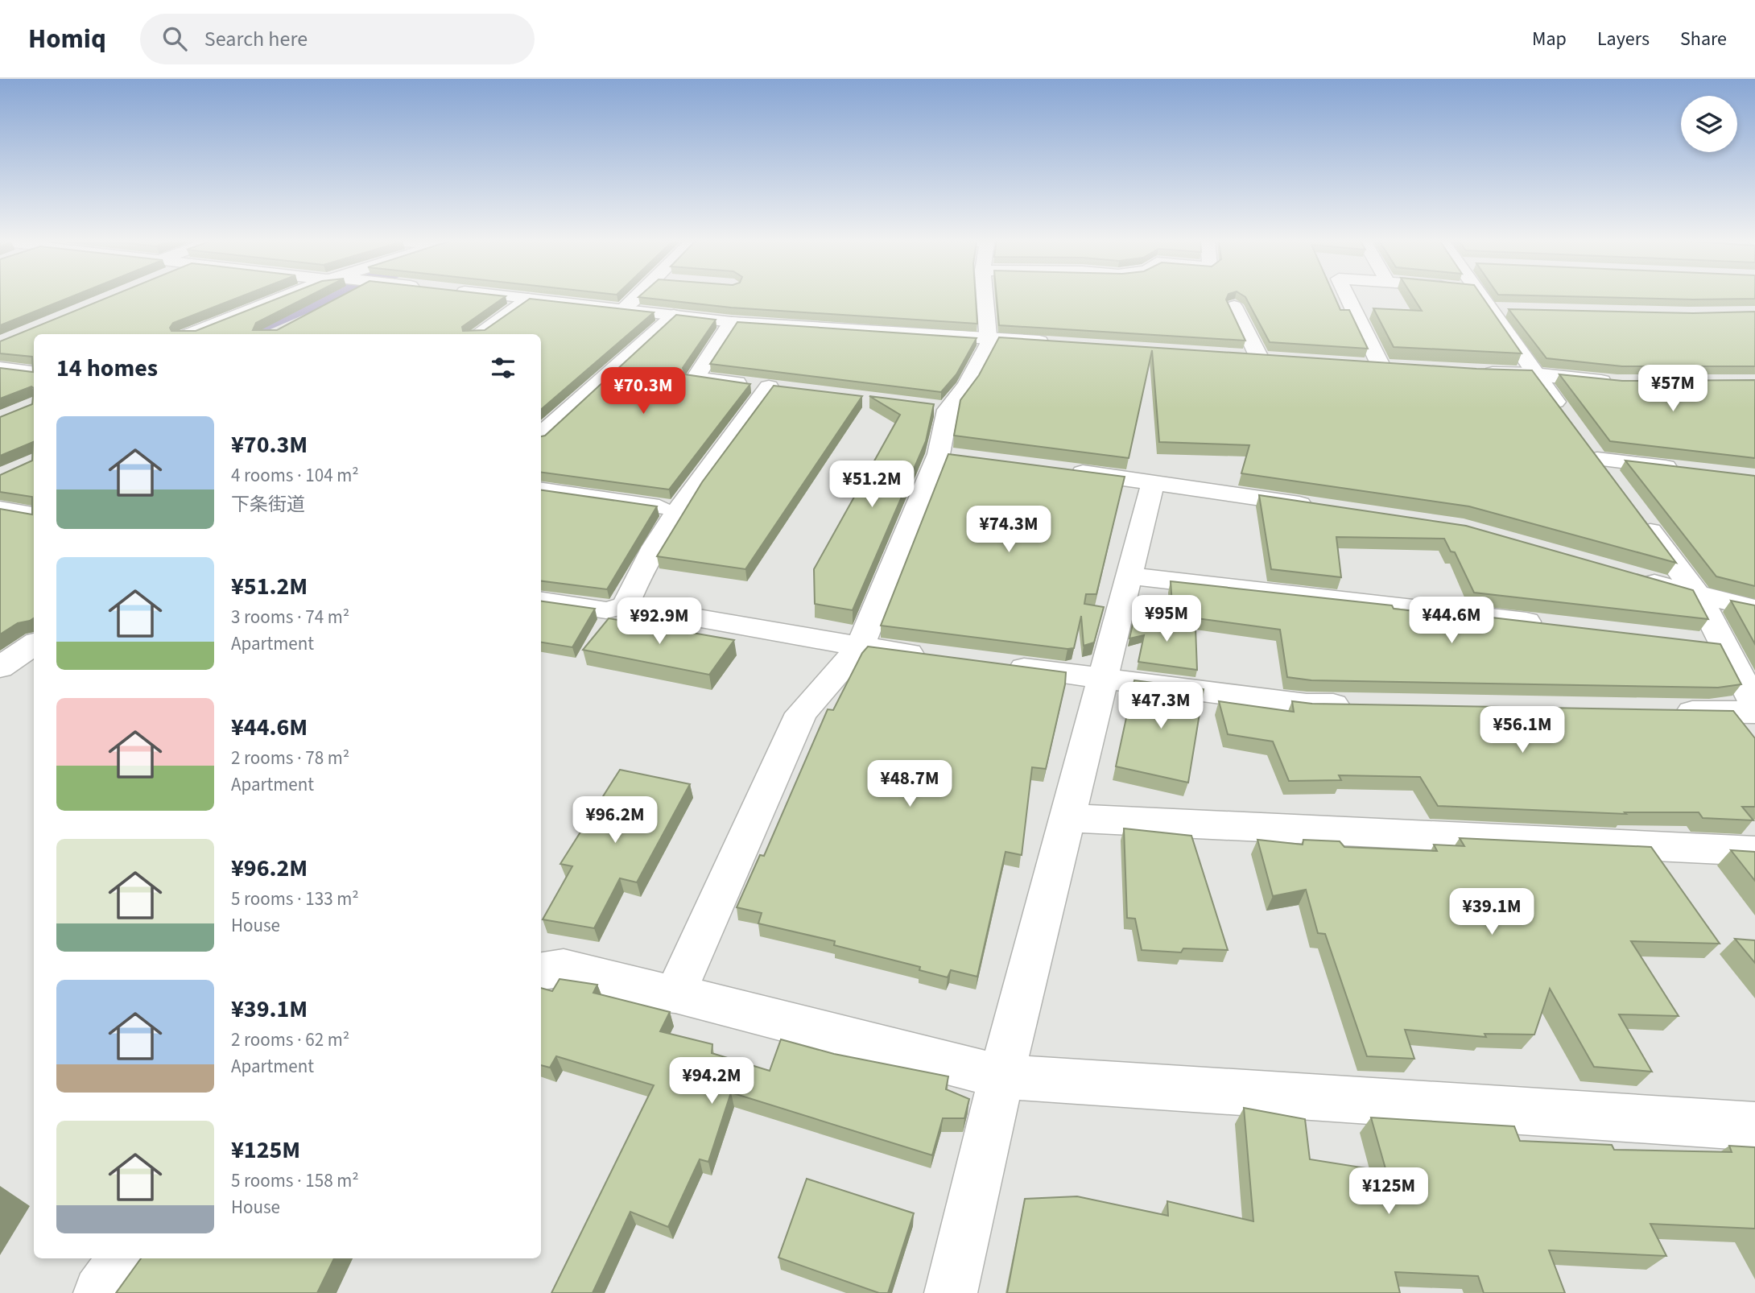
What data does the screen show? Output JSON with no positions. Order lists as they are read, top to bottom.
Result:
{
  "page": {
    "header": "Homiq",
    "search": "Search here",
    "nav": ["Map", "Layers", "Share"],
    "heading": "14 homes",
    "price": [
      "¥57M",
      "¥70.3M",
      "¥51.2M",
      "¥74.3M",
      "¥95M",
      "¥44.6M",
      "¥92.9M",
      "¥47.3M",
      "¥56.1M",
      "¥48.7M",
      "¥96.2M",
      "¥39.1M",
      "¥94.2M",
      "¥125M"
    ],
    "list": [
      {
        "name": "¥70.3M",
        "note": "4 rooms · 104 m² · 下条街道"
      },
      {
        "name": "¥51.2M",
        "note": "3 rooms · 74 m² · Apartment"
      },
      {
        "name": "¥44.6M",
        "note": "2 rooms · 78 m² · Apartment"
      },
      {
        "name": "¥96.2M",
        "note": "5 rooms · 133 m² · House"
      },
      {
        "name": "¥39.1M",
        "note": "2 rooms · 62 m² · Apartment"
      },
      {
        "name": "¥125M",
        "note": "5 rooms · 158 m² · House"
      }
    ]
  }
}
